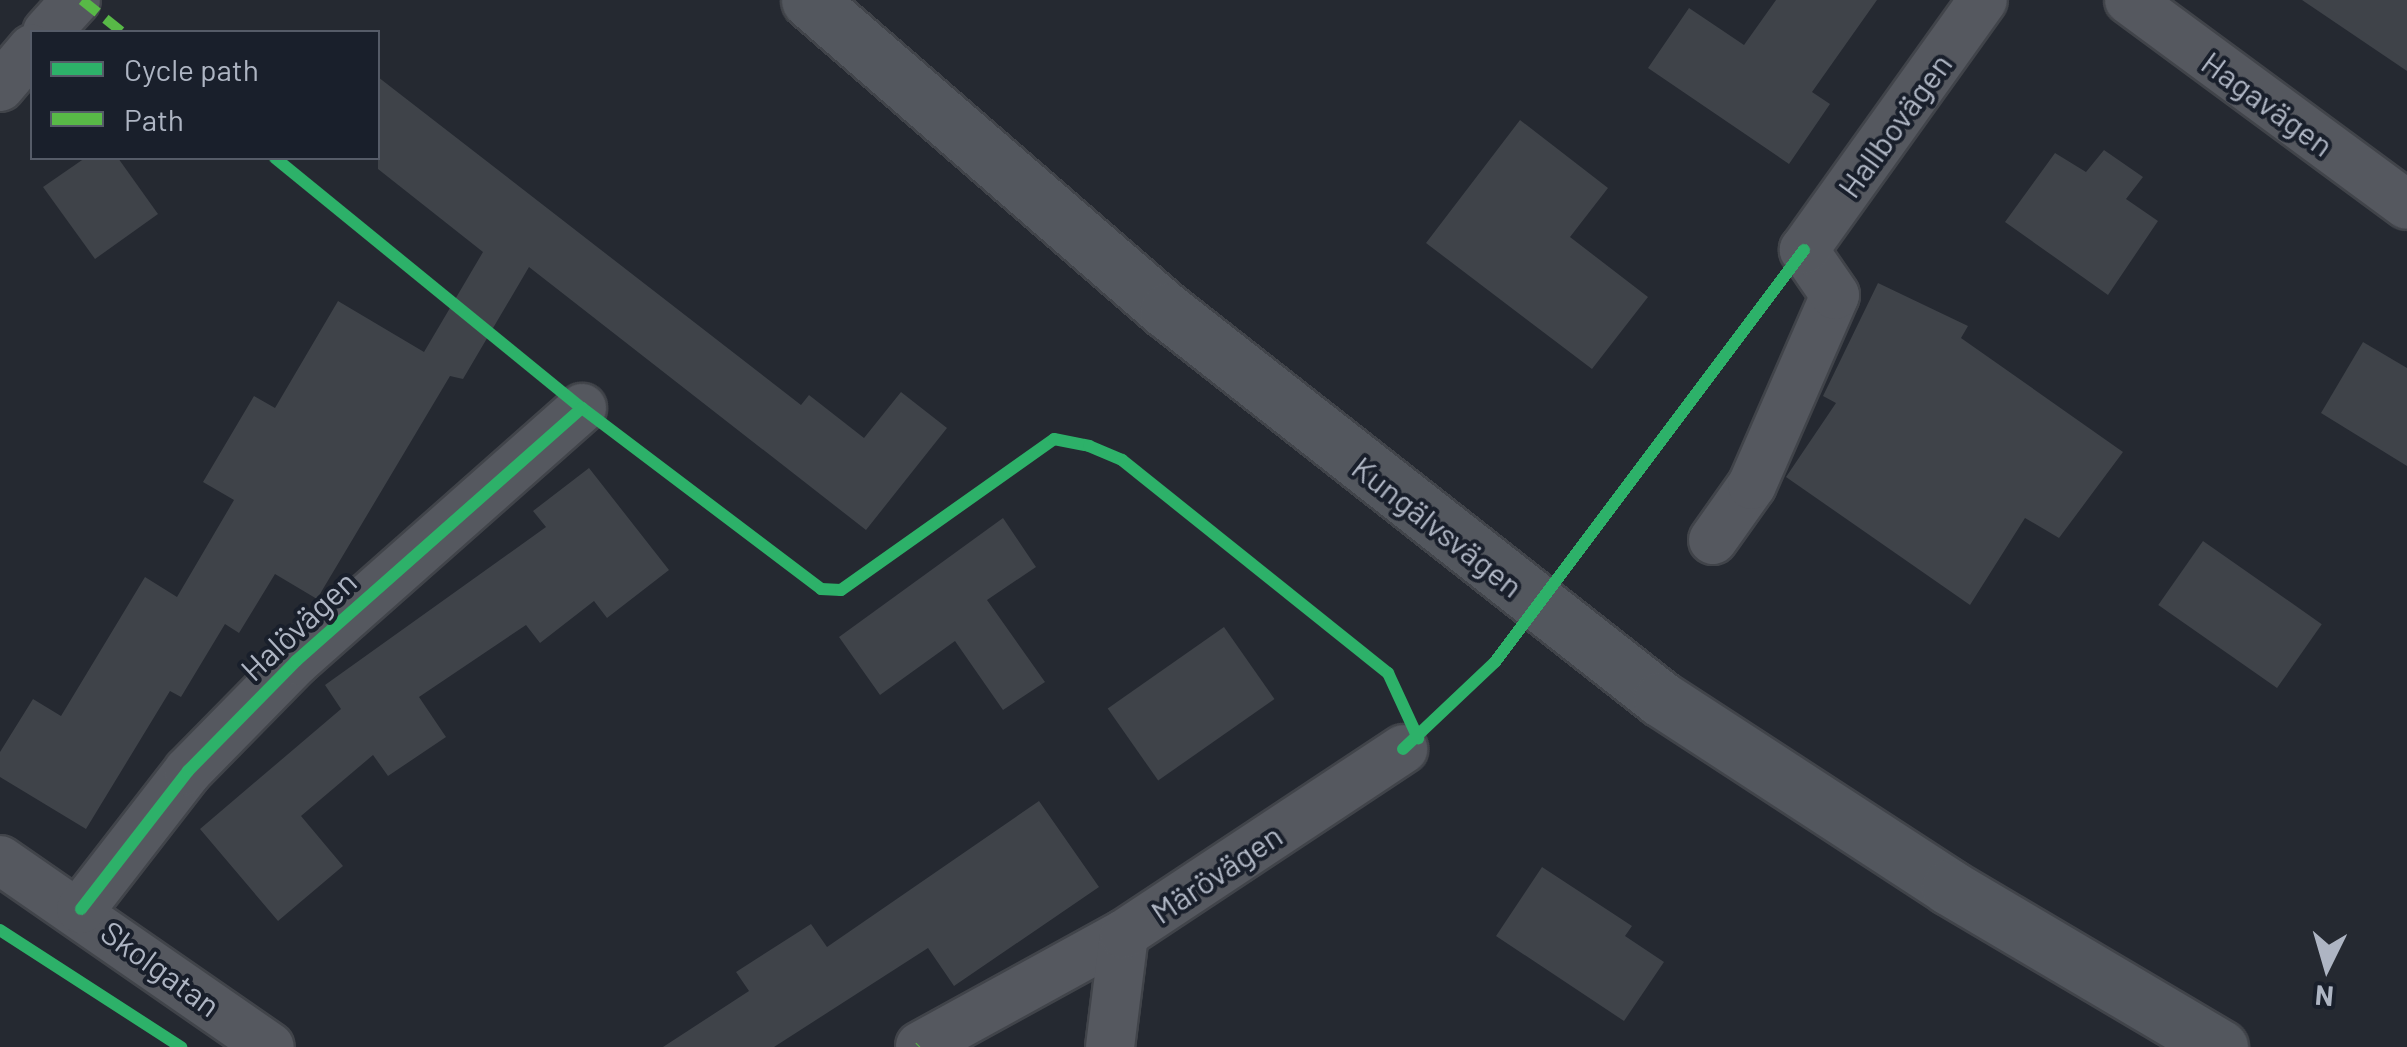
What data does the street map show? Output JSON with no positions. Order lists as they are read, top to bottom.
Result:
{
  "streets": {
    "main road": ["Kungälvsvägen"],
    "street": [
      "Hagavägen",
      "Hallbovägen",
      "Halövägen",
      "Märövägen",
      "Skolgatan"
    ]
  },
  "crossings": [
    ["Halövägen", "Skolgatan"]
  ],
  "legend": ["Cycle path", "Path"],
  "north": "bottom"
}
